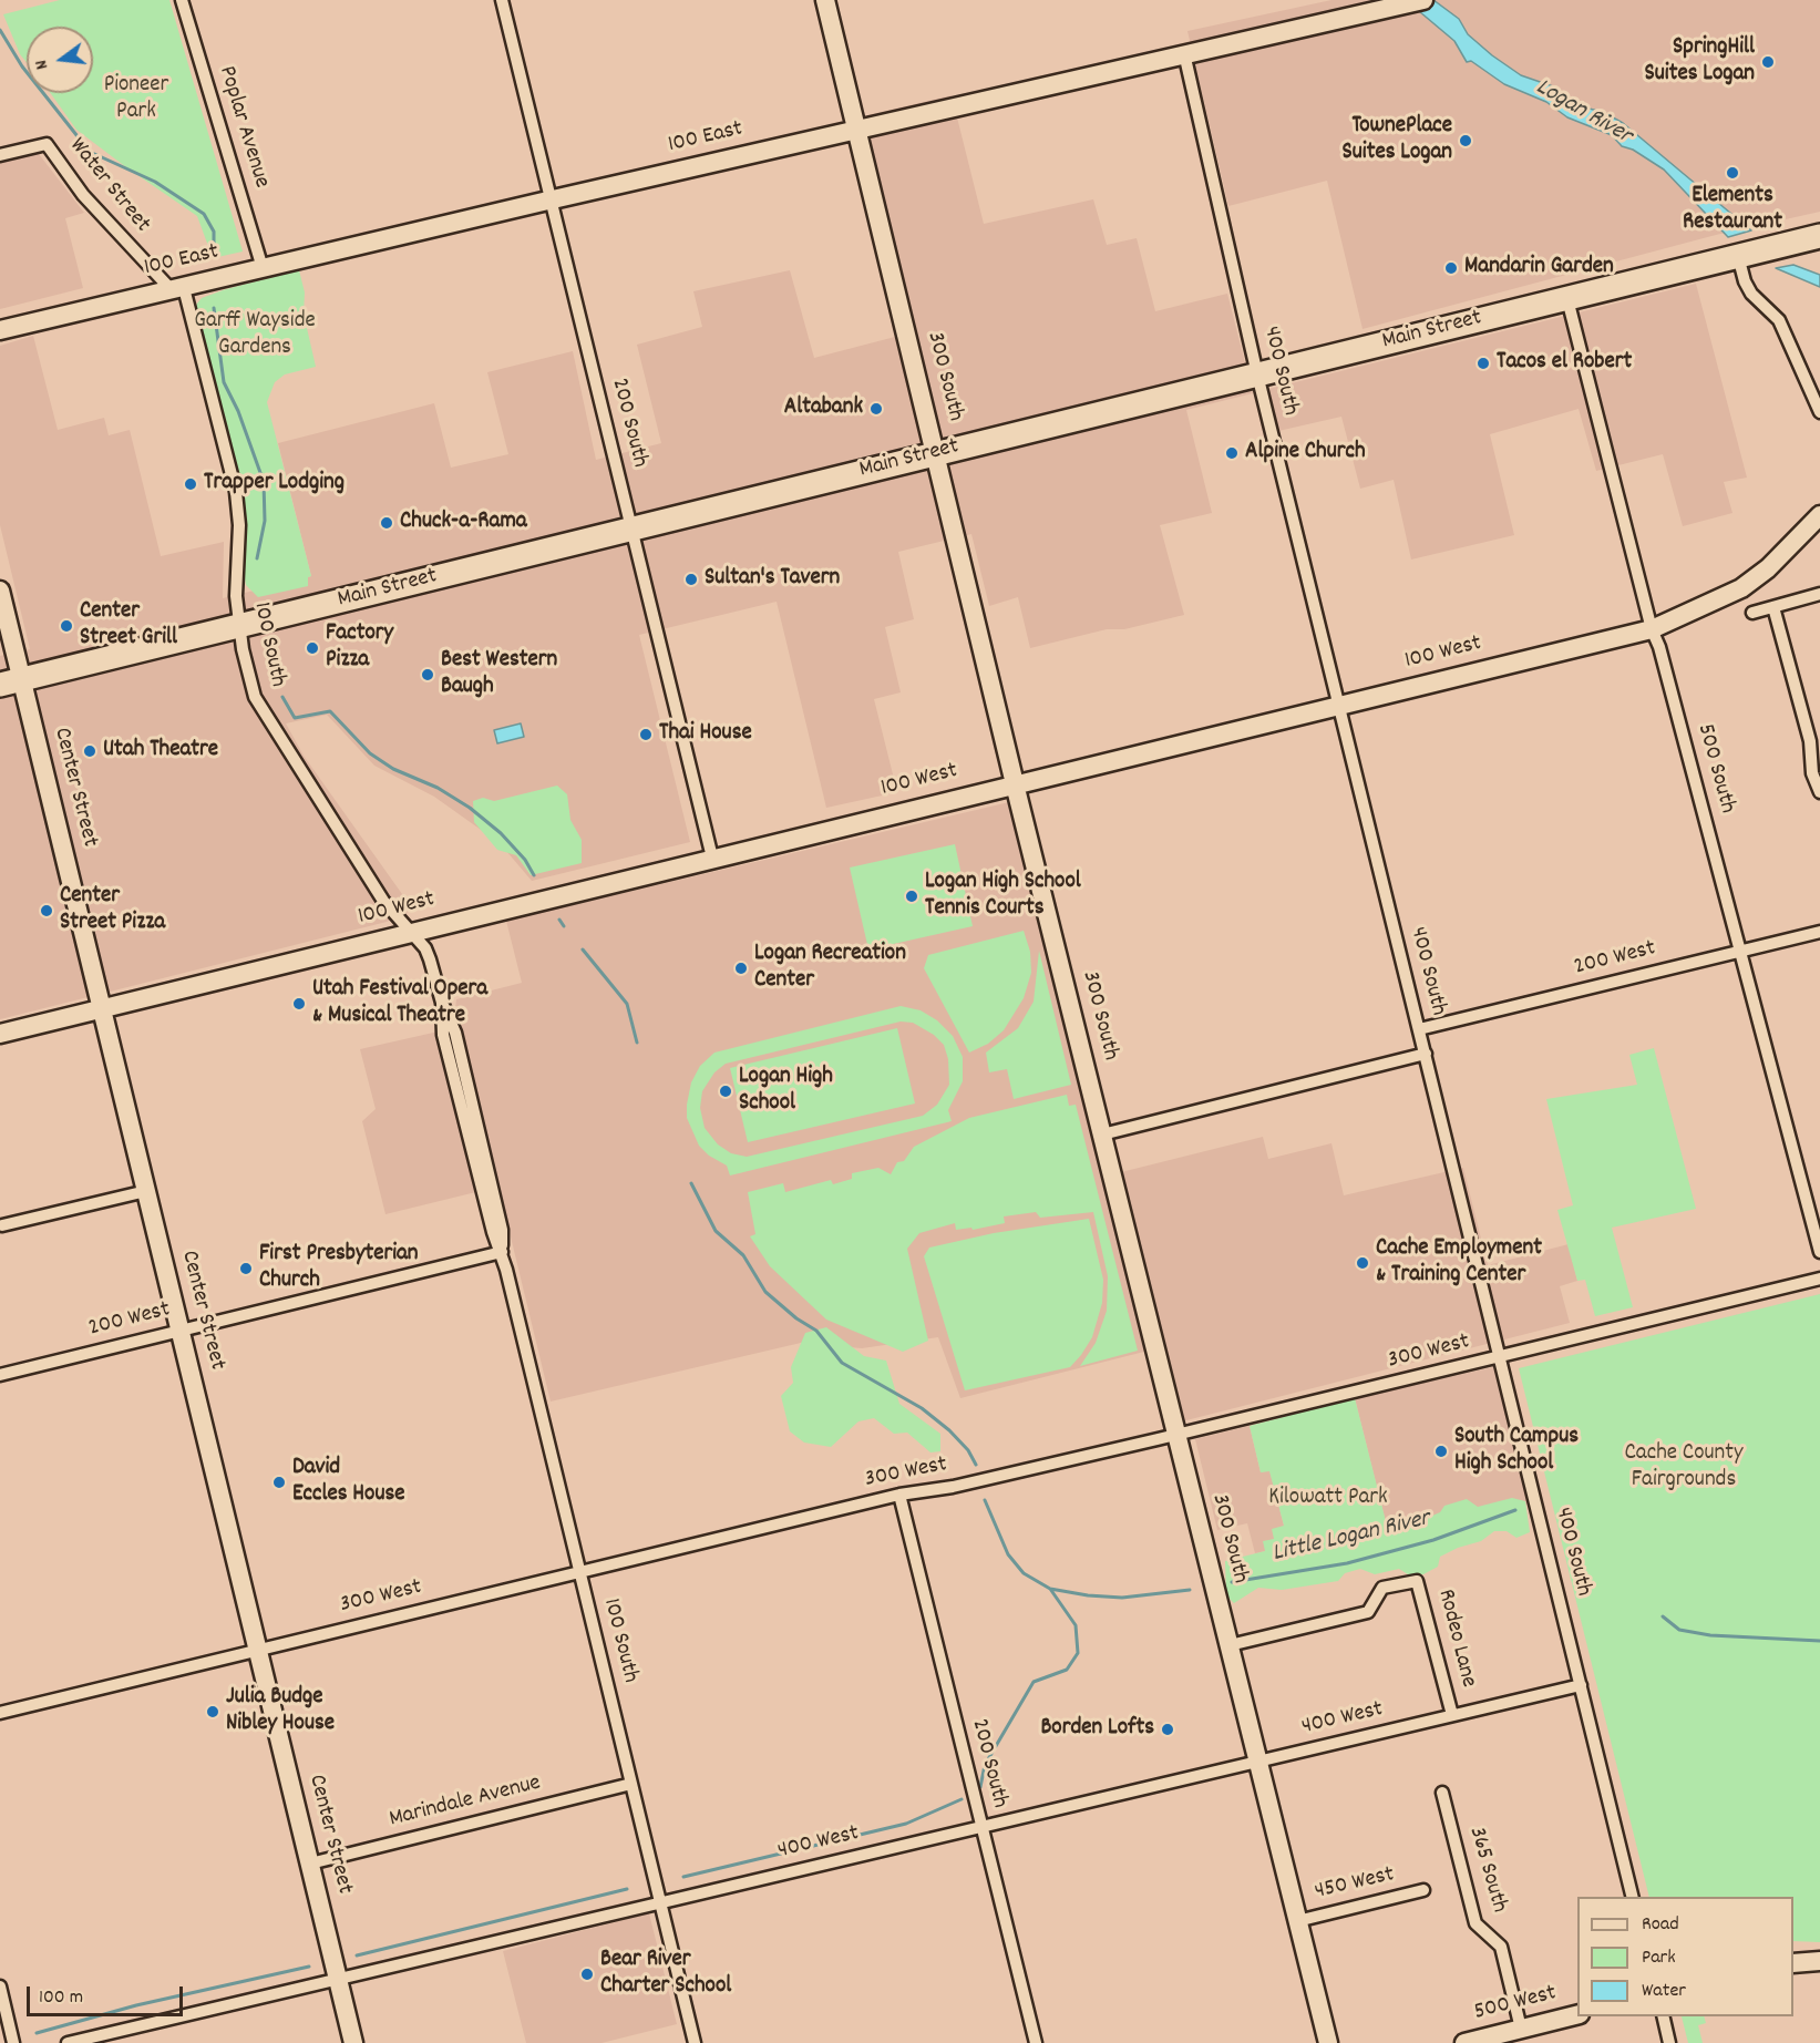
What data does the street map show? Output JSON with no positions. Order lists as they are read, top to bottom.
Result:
{
  "streets": {
    "highway": ["Main Street"],
    "street": [
      "Poplar Avenue",
      "100 East",
      "Water Street",
      "400 South",
      "300 South",
      "200 South",
      "100 South",
      "100 West",
      "500 South",
      "Center Street",
      "200 West",
      "300 West",
      "Rodeo Lane",
      "400 West",
      "Marindale Avenue",
      "365 South",
      "450 West",
      "500 West"
    ]
  },
  "crossings": [
    ["Poplar Avenue", "100 East"],
    ["100 East", "Water Street"],
    ["100 East", "400 South"],
    ["100 East", "300 South"],
    ["100 East", "200 South"],
    ["100 East", "100 South"],
    ["Water Street", "100 South"],
    ["Main Street", "400 South"],
    ["Main Street", "300 South"],
    ["Main Street", "200 South"],
    ["Main Street", "100 South"],
    ["Main Street", "500 South"],
    ["Main Street", "Center Street"],
    ["400 South", "100 West"],
    ["400 South", "200 West"],
    ["400 South", "300 West"],
    ["400 South", "400 West"],
    ["300 South", "100 West"],
    ["300 South", "300 West"],
    ["300 South", "Rodeo Lane"],
    ["300 South", "400 West"],
    ["300 South", "450 West"],
    ["200 South", "100 West"],
    ["200 South", "300 West"],
    ["200 South", "400 West"],
    ["100 South", "100 West"],
    ["100 South", "200 West"],
    ["100 South", "300 West"],
    ["100 South", "400 West"],
    ["100 South", "Marindale Avenue"],
    ["100 West", "500 South"],
    ["100 West", "Center Street"],
    ["500 South", "200 West"],
    ["Center Street", "200 West"],
    ["Center Street", "300 West"],
    ["Center Street", "400 West"],
    ["Center Street", "Marindale Avenue"],
    ["Rodeo Lane", "400 West"],
    ["365 South", "500 West"]
  ],
  "water": ["Logan River", "Little Logan River"],
  "parks": [
    "Pioneer Park",
    "Garff Wayside Gardens",
    "Cache County Fairgrounds",
    "Kilowatt Park"
  ],
  "places": [
    "SpringHill Suites Logan",
    "TownePlace Suites Logan",
    "Elements Restaurant",
    "Mandarin Garden",
    "Tacos el Robert",
    "Altabank",
    "Alpine Church",
    "Trapper Lodging",
    "Chuck-a-Rama",
    "Sultan's Tavern",
    "Center Street Grill",
    "Factory Pizza",
    "Best Western Baugh",
    "Thai House",
    "Utah Theatre",
    "Logan High School Tennis Courts",
    "Center Street Pizza",
    "Logan Recreation Center",
    "Utah Festival Opera & Musical Theatre",
    "Logan High School",
    "Cache Employment & Training Center",
    "First Presbyterian Church",
    "South Campus High School",
    "David Eccles House",
    "Julia Budge Nibley House",
    "Borden Lofts",
    "Bear River Charter School"
  ],
  "legend": ["Road", "Park", "Water"],
  "scale_bar": "100 m",
  "north": "left"
}
